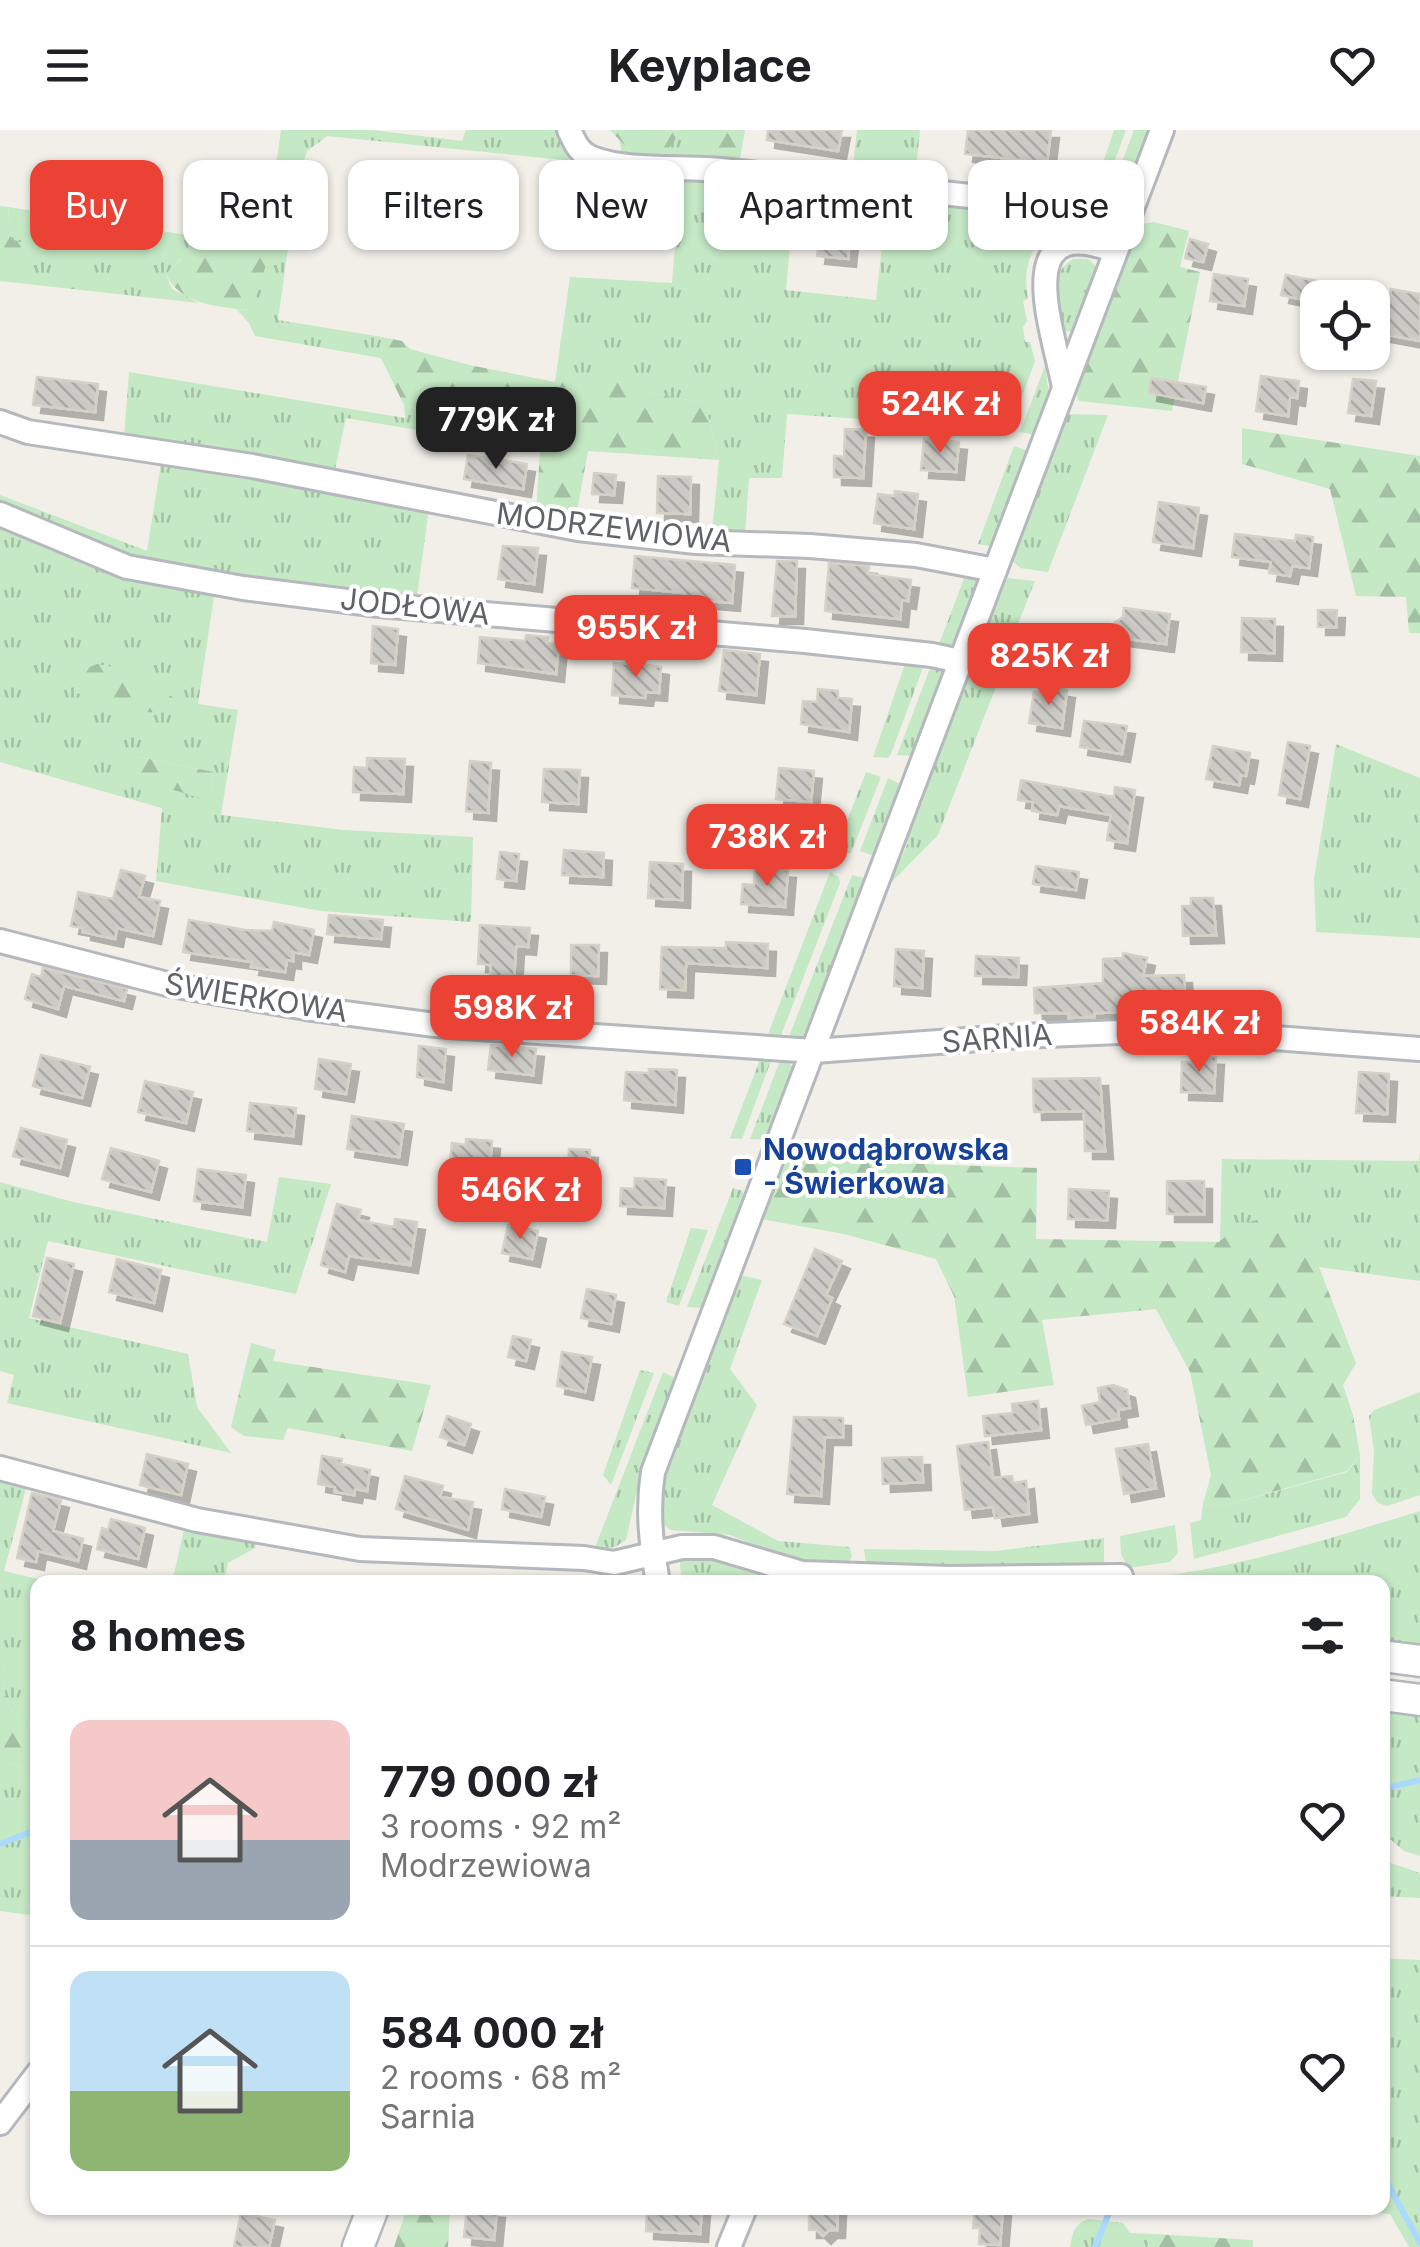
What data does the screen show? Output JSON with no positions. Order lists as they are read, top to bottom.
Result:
{
  "streets": {
    "street": [
      "MODRZEWIOWA",
      "JODŁOWA",
      "ŚWIERKOWA",
      "SARNIA"
    ]
  },
  "crossings": [
    ["ŚWIERKOWA", "SARNIA"]
  ],
  "places": {
    "transit": ["Nowodąbrowska - Świerkowa"]
  },
  "page": {
    "header": "Keyplace",
    "chip": [
      "Buy",
      "Rent",
      "Filters",
      "New",
      "Apartment",
      "House"
    ],
    "price": [
      "524K zł",
      "779K zł",
      "955K zł",
      "825K zł",
      "738K zł",
      "598K zł",
      "584K zł",
      "546K zł"
    ],
    "heading": "8 homes",
    "list": [
      {
        "name": "779 000 zł",
        "note": "3 rooms · 92 m² · Modrzewiowa"
      },
      {
        "name": "584 000 zł",
        "note": "2 rooms · 68 m² · Sarnia"
      }
    ]
  }
}
